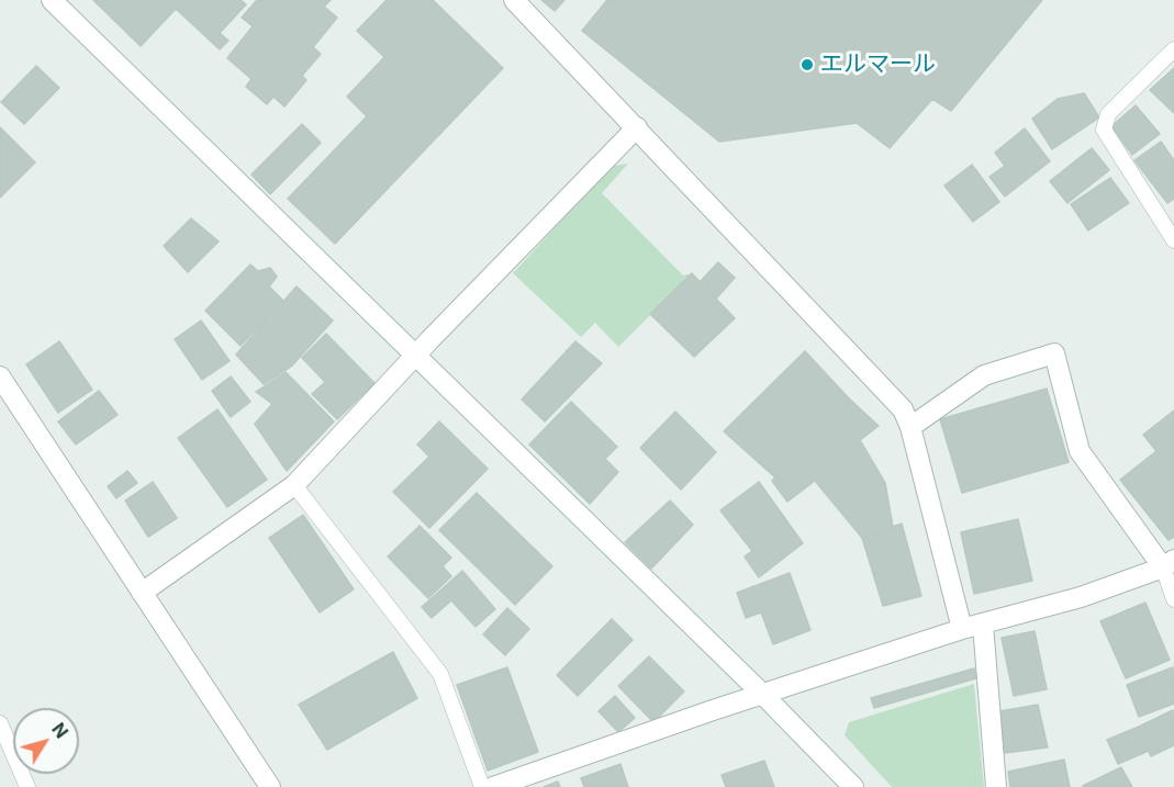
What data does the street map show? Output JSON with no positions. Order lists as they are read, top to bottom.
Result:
{
  "places": ["エルマール"],
  "north": "top right"
}
